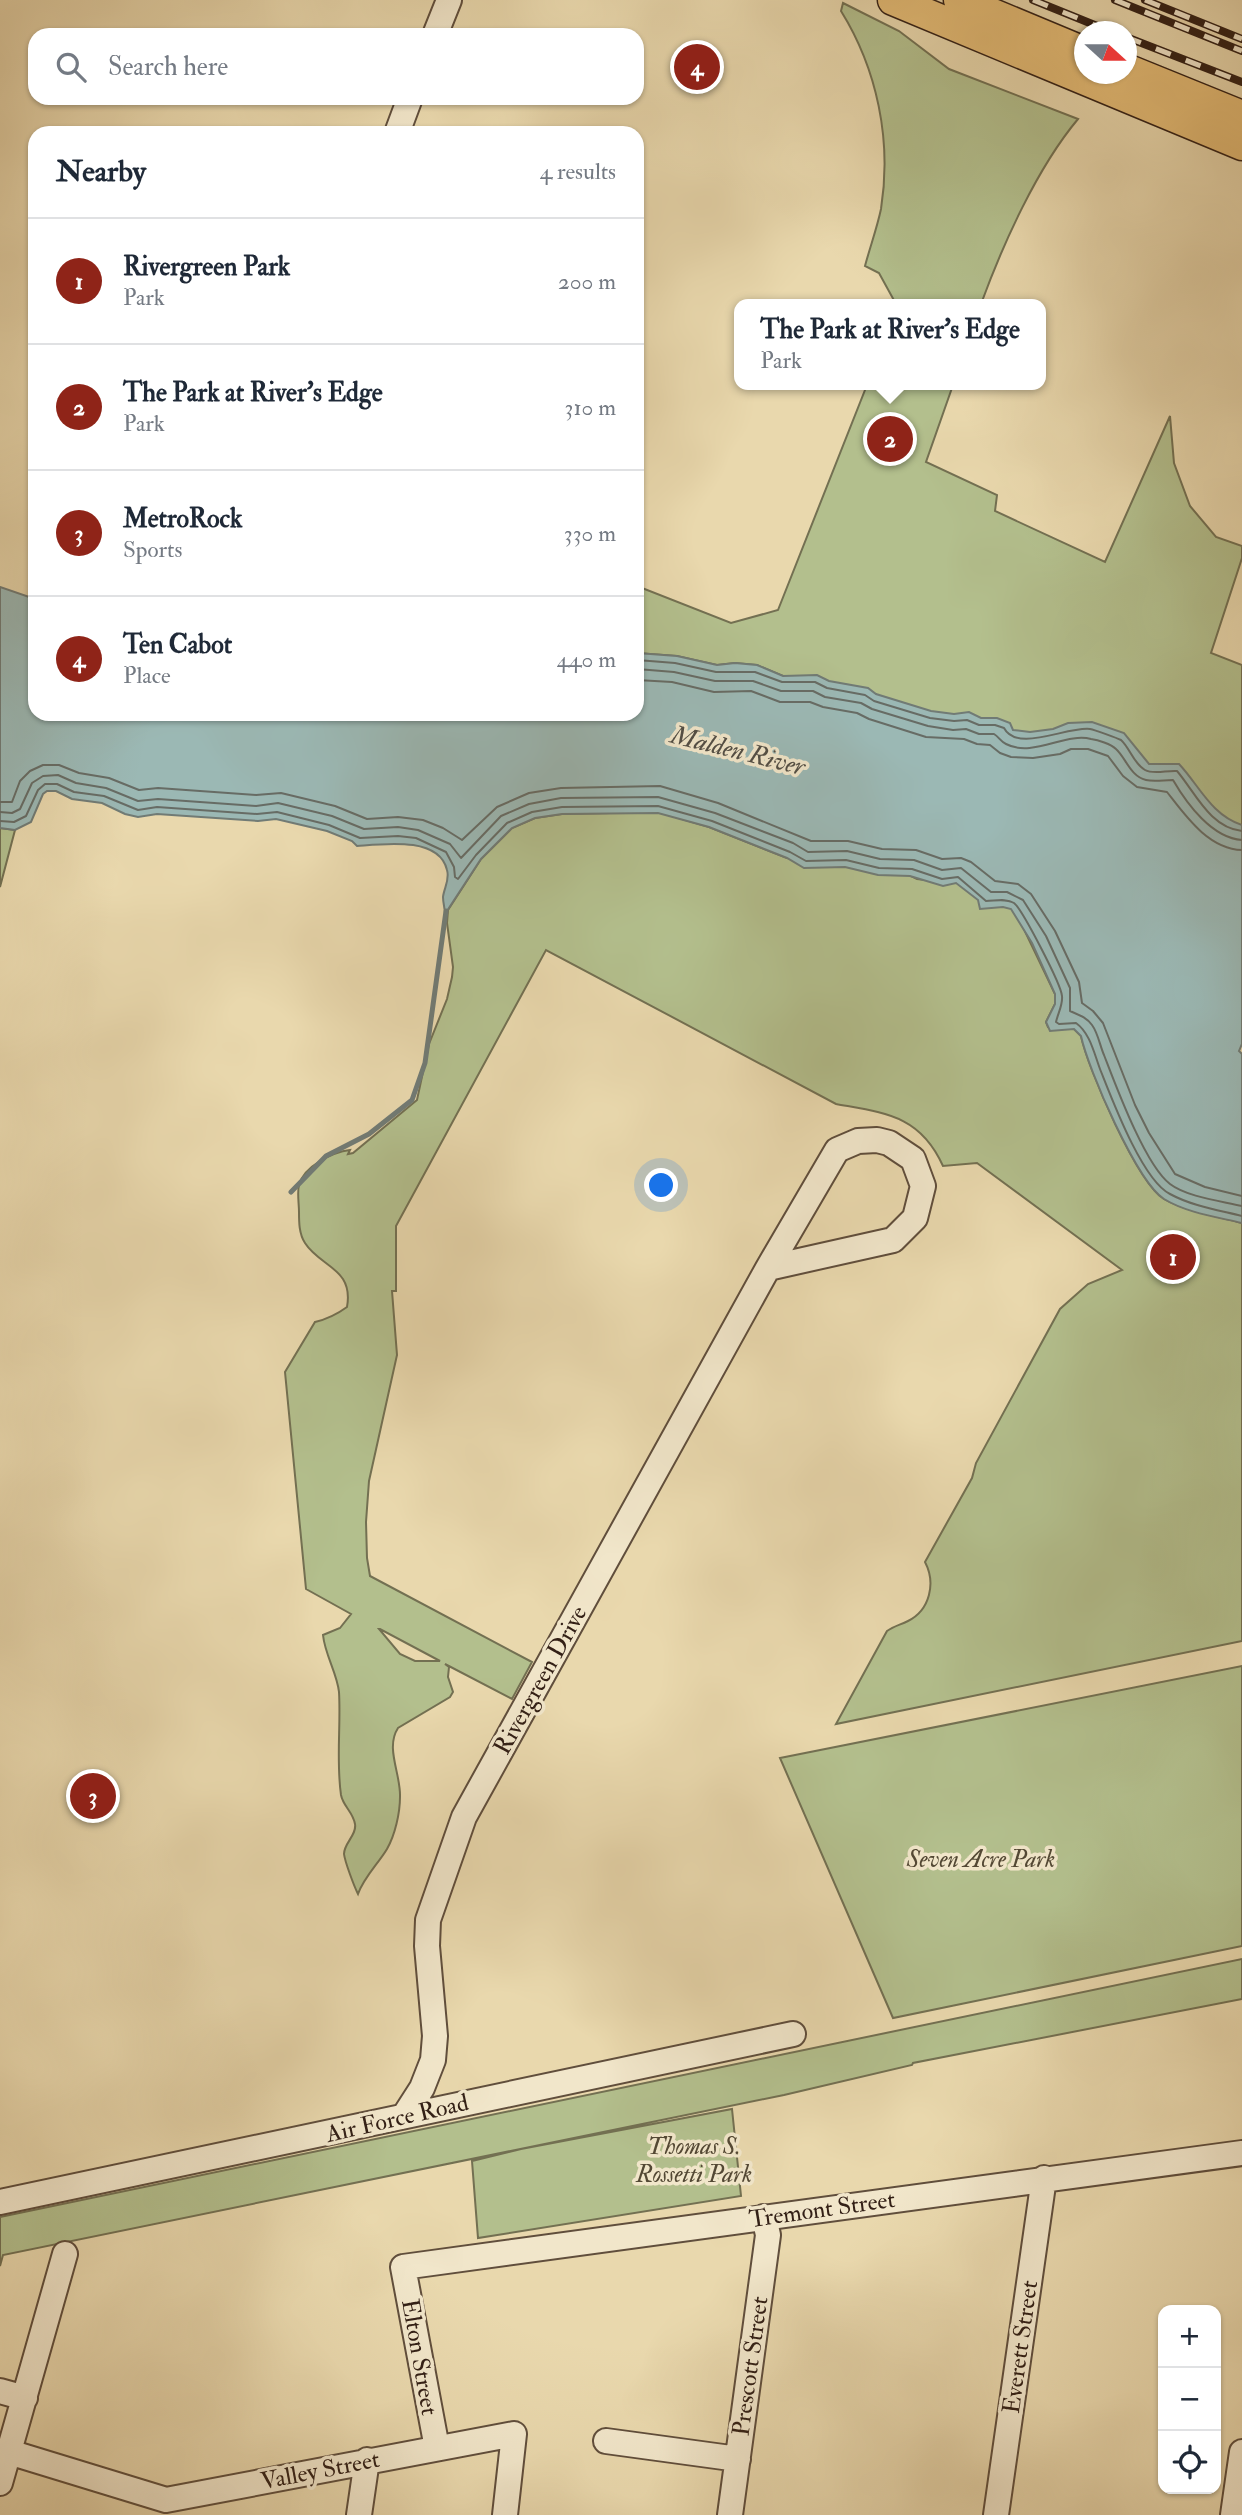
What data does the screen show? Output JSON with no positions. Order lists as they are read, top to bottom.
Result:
{
  "streets": {
    "street": [
      "Rivergreen Drive",
      "Air Force Road",
      "Tremont Street",
      "Everett Street",
      "Elton Street",
      "Prescott Street",
      "Valley Street"
    ]
  },
  "crossings": [
    ["Rivergreen Drive", "Air Force Road"],
    ["Tremont Street", "Everett Street"],
    ["Tremont Street", "Elton Street"],
    ["Tremont Street", "Prescott Street"],
    ["Elton Street", "Valley Street"]
  ],
  "water": ["Malden River"],
  "parks": ["Seven Acre Park", "Thomas S. Rossetti Park"],
  "north": "right",
  "page": {
    "search": "Search here",
    "pins": [
      "4",
      "2",
      "1",
      "3"
    ],
    "heading": ["Nearby", "4 results"],
    "list": [
      {
        "mark": "1",
        "name": "Rivergreen Park",
        "note": "Park",
        "value": "200 m"
      },
      {
        "mark": "2",
        "name": "The Park at River's Edge",
        "note": "Park",
        "value": "310 m"
      },
      {
        "mark": "3",
        "name": "MetroRock",
        "note": "Sports",
        "value": "330 m"
      },
      {
        "mark": "4",
        "name": "Ten Cabot",
        "note": "Place",
        "value": "440 m"
      }
    ],
    "popup": ["The Park at River's Edge", "Park"],
    "map_buttons": ["+", "−"]
  }
}
